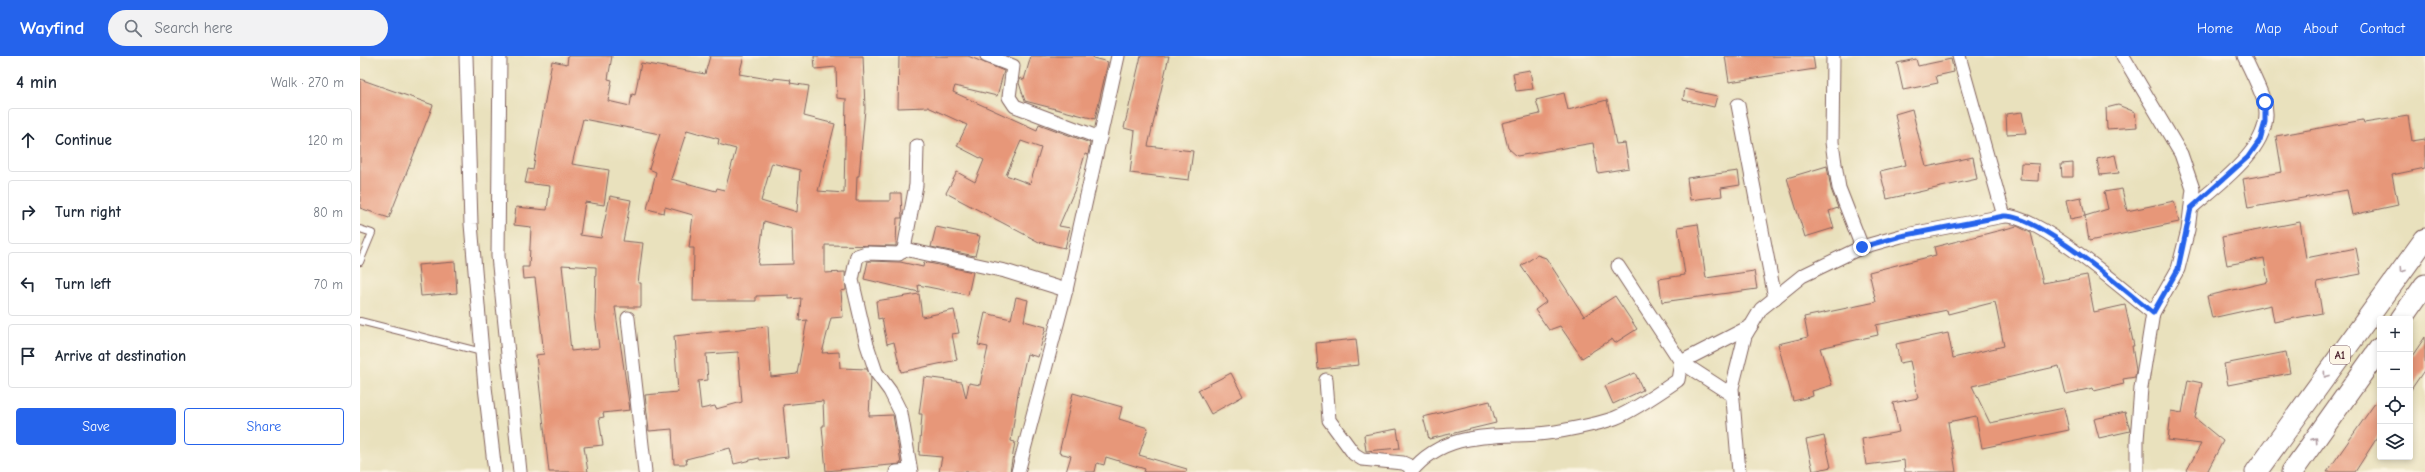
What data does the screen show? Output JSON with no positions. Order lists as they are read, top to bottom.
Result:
{
  "streets": {
    "highway": ["A1"]
  },
  "page": {
    "header": "Wayfind",
    "search": "Search here",
    "nav": [
      "Home",
      "Map",
      "About",
      "Contact"
    ],
    "heading": ["4 min", "Walk · 270 m"],
    "list": [
      ["Continue", "120 m"],
      ["Turn right", "80 m"],
      ["Turn left", "70 m"],
      "Arrive at destination"
    ],
    "map_buttons": ["+", "−"],
    "buttons": ["Save", "Share"]
  }
}
